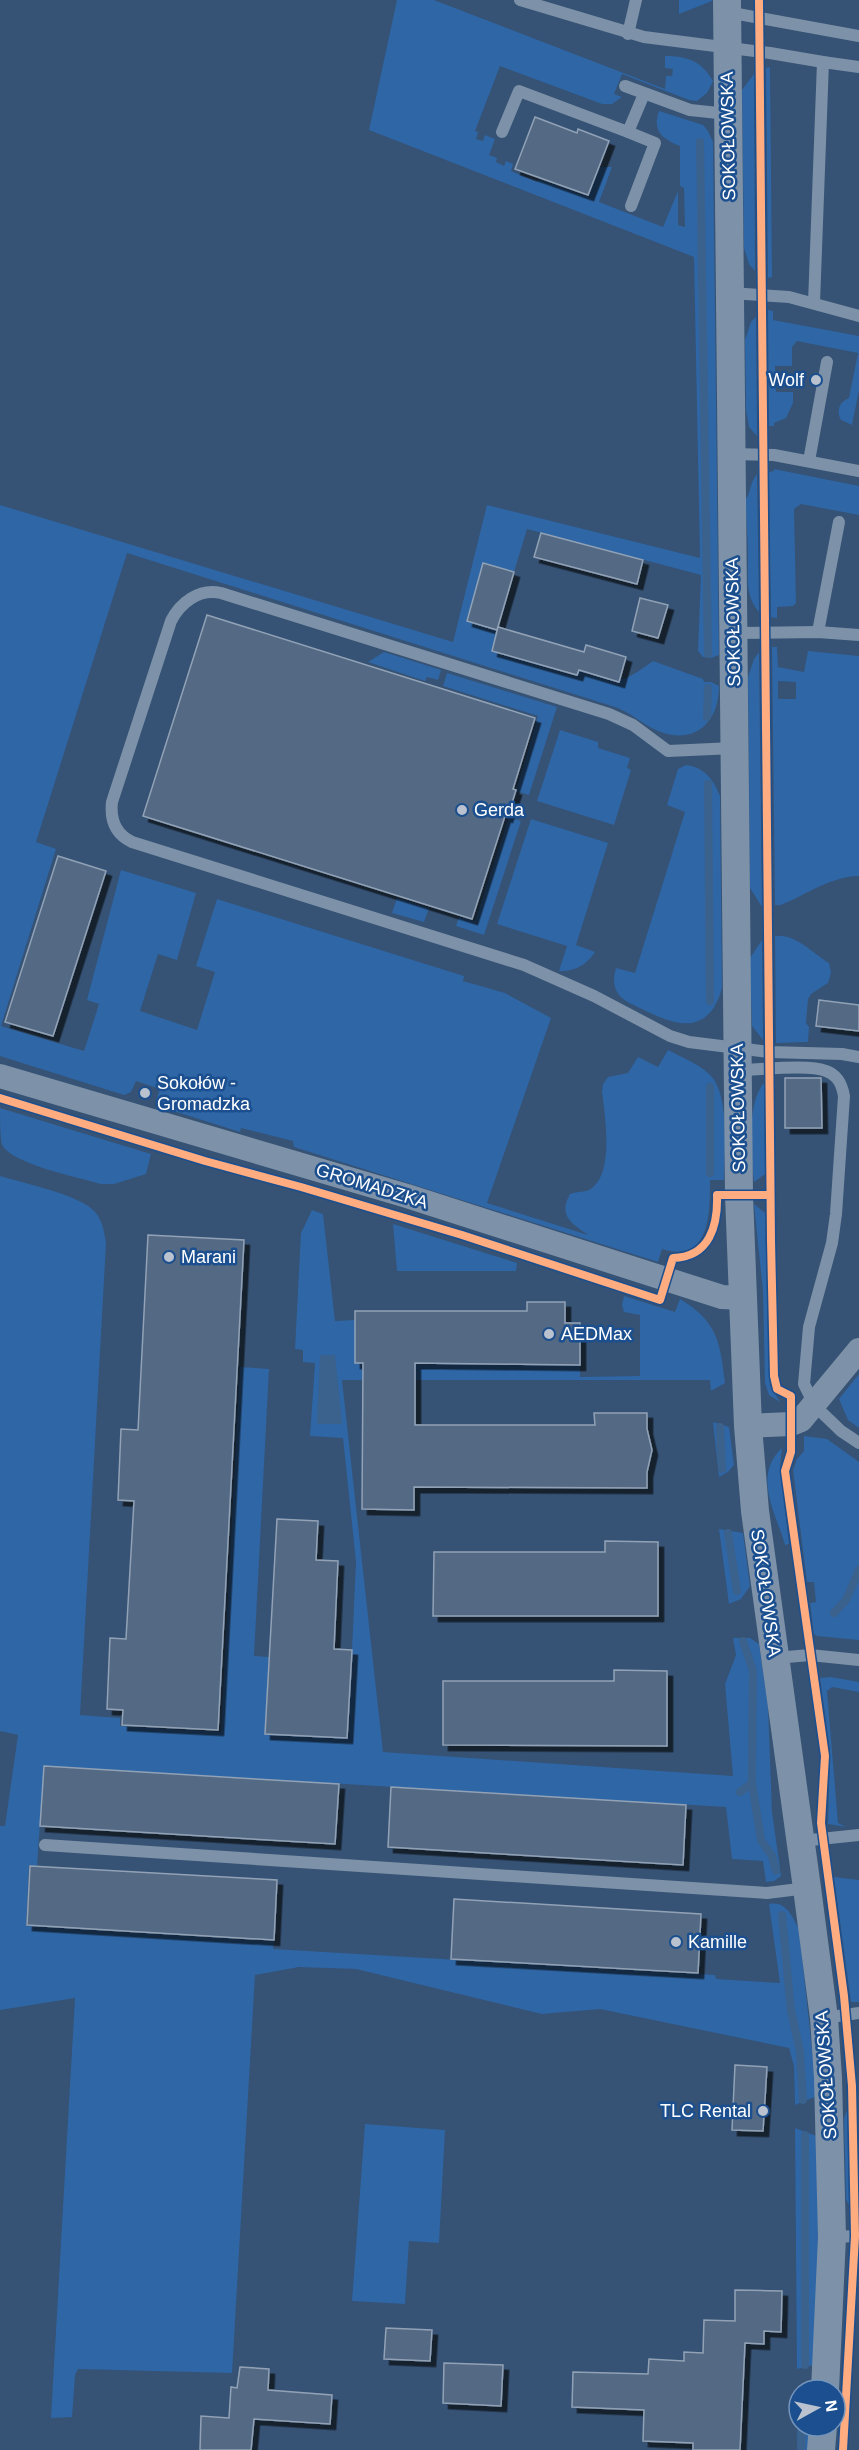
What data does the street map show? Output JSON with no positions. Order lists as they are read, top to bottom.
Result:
{
  "streets": {
    "street": ["SOKOŁOWSKA", "GROMADZKA"]
  },
  "crossings": [
    ["SOKOŁOWSKA", "GROMADZKA"]
  ],
  "places": [
    "Wolf",
    "Gerda",
    "Sokołów - Gromadzka",
    "Marani",
    "AEDMax",
    "Kamille",
    "TLC Rental"
  ],
  "north": "right"
}
